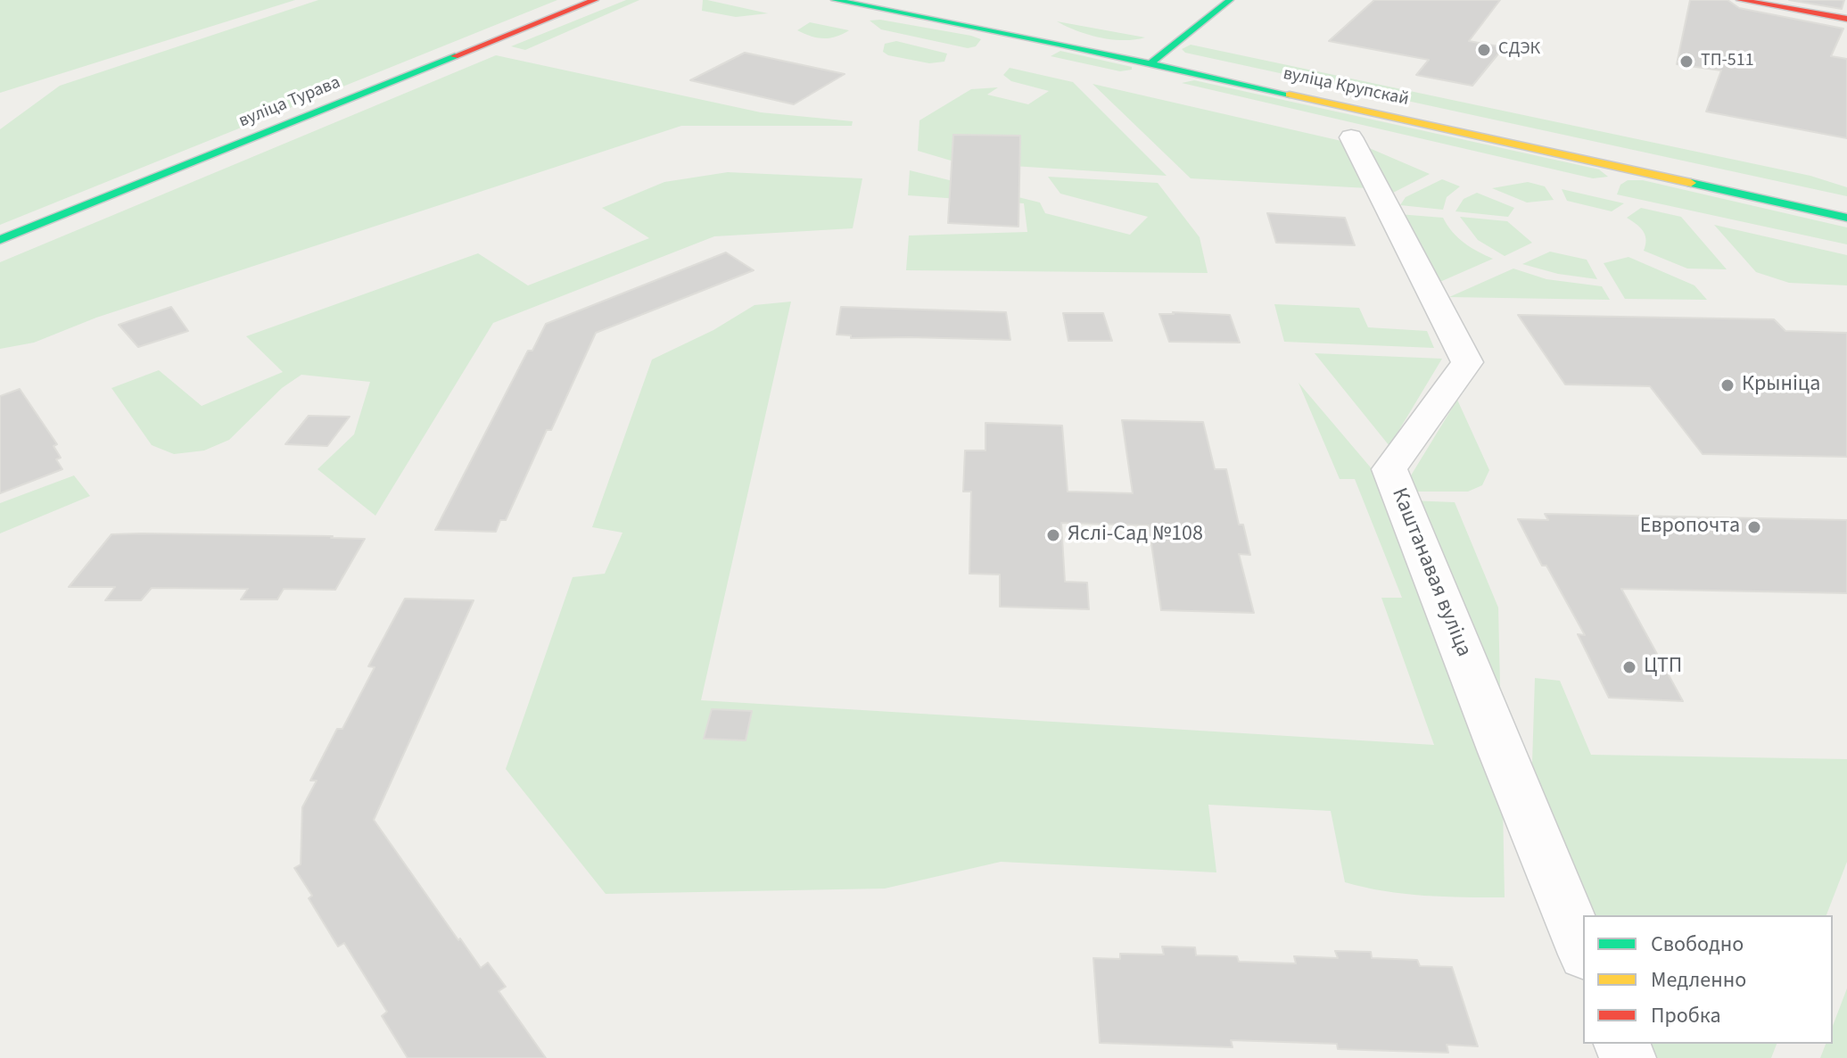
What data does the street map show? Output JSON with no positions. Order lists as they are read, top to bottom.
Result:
{
  "streets": {
    "main road": ["вуліца Крупскай", "вуліца Турава"],
    "street": ["Каштанавая вуліца"]
  },
  "places": [
    "СДЭК",
    "ТП-511",
    "Крыніца",
    "Европочта",
    "Яслі-Сад №108",
    "ЦТП"
  ],
  "legend": ["Свободно", "Медленно", "Пробка"]
}
